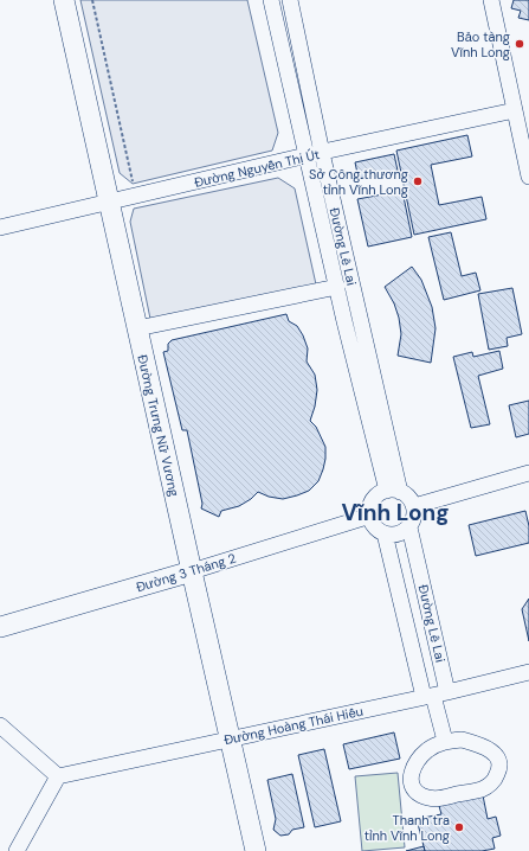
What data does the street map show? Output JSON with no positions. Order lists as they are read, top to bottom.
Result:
{
  "streets": {
    "main road": ["Đường Trưng Nữ Vương", "Đường 3 Tháng 2"],
    "street": ["Đường Nguyễn Thị Út", "Đường Lê Lai", "Đường Hoàng Thái Hiếu"]
  },
  "crossings": [
    ["Đường Nguyễn Thị Út", "Đường Lê Lai"],
    ["Đường Nguyễn Thị Út", "Đường Trưng Nữ Vương"],
    ["Đường Lê Lai", "Đường 3 Tháng 2"],
    ["Đường Lê Lai", "Đường Hoàng Thái Hiếu"],
    ["Đường Trưng Nữ Vương", "Đường 3 Tháng 2"],
    ["Đường Trưng Nữ Vương", "Đường Hoàng Thái Hiếu"]
  ],
  "districts": ["Vĩnh Long"],
  "places": ["Bảo tàng Vĩnh Long", "Sở Công thương tỉnh Vĩnh Long", "Thanh tra tỉnh Vĩnh Long"]
}
